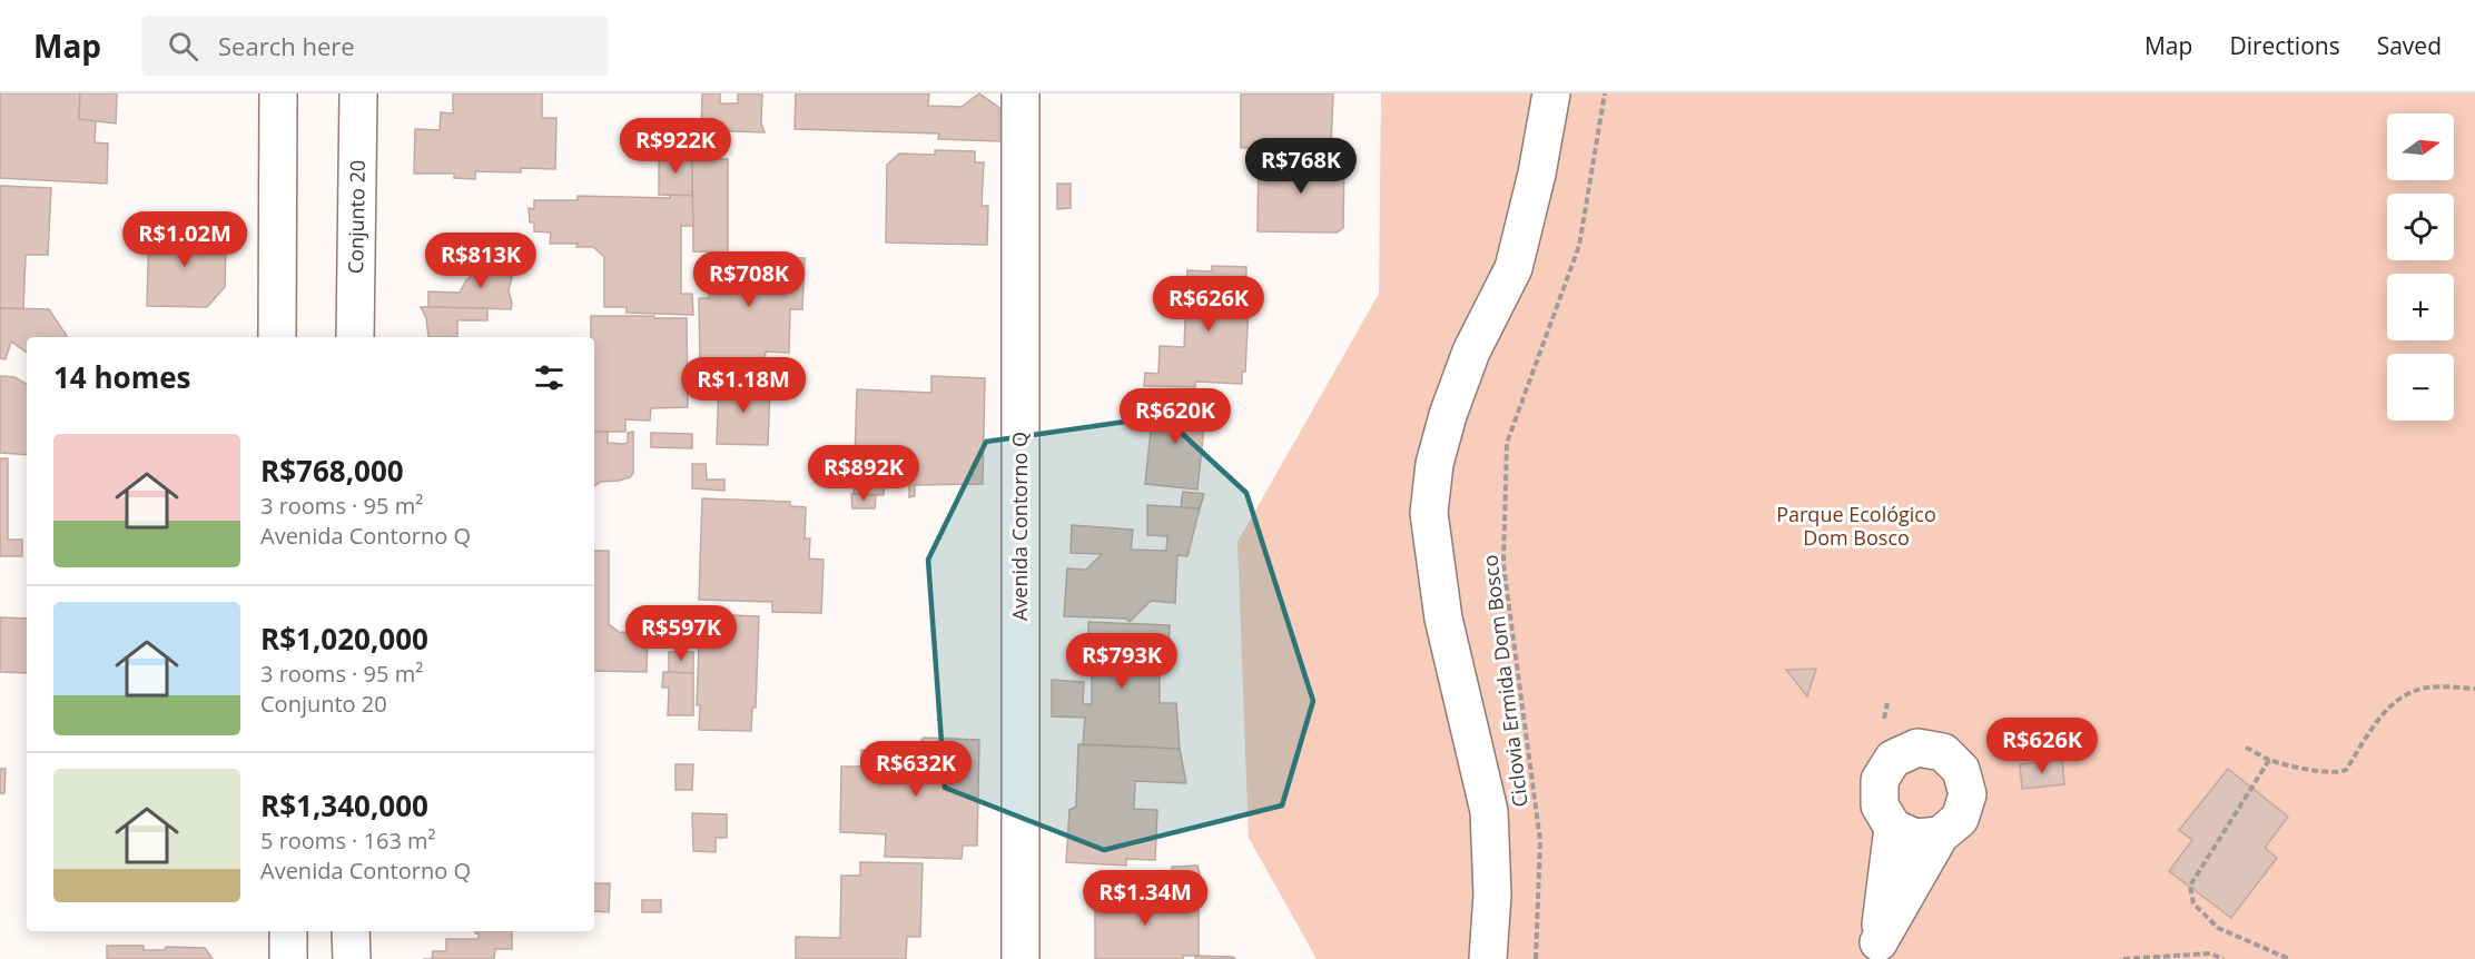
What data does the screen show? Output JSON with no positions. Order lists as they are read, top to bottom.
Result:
{
  "streets": {
    "street": ["Conjunto 20", "Avenida Contorno Q"],
    "path": ["Ciclovia Ermida Dom Bosco"]
  },
  "parks": ["Parque Ecológico Dom Bosco"],
  "north": "right",
  "page": {
    "header": "Map",
    "search": "Search here",
    "nav": ["Map", "Directions", "Saved"],
    "map_buttons": ["+", "−"],
    "price": [
      "R$922K",
      "R$768K",
      "R$1.02M",
      "R$813K",
      "R$708K",
      "R$626K",
      "R$1.18M",
      "R$620K",
      "R$892K",
      "R$597K",
      "R$793K",
      "R$626K",
      "R$632K",
      "R$1.34M"
    ],
    "heading": "14 homes",
    "list": [
      {
        "name": "R$768,000",
        "note": "3 rooms · 95 m² · Avenida Contorno Q"
      },
      {
        "name": "R$1,020,000",
        "note": "3 rooms · 95 m² · Conjunto 20"
      },
      {
        "name": "R$1,340,000",
        "note": "5 rooms · 163 m² · Avenida Contorno Q"
      }
    ]
  }
}
